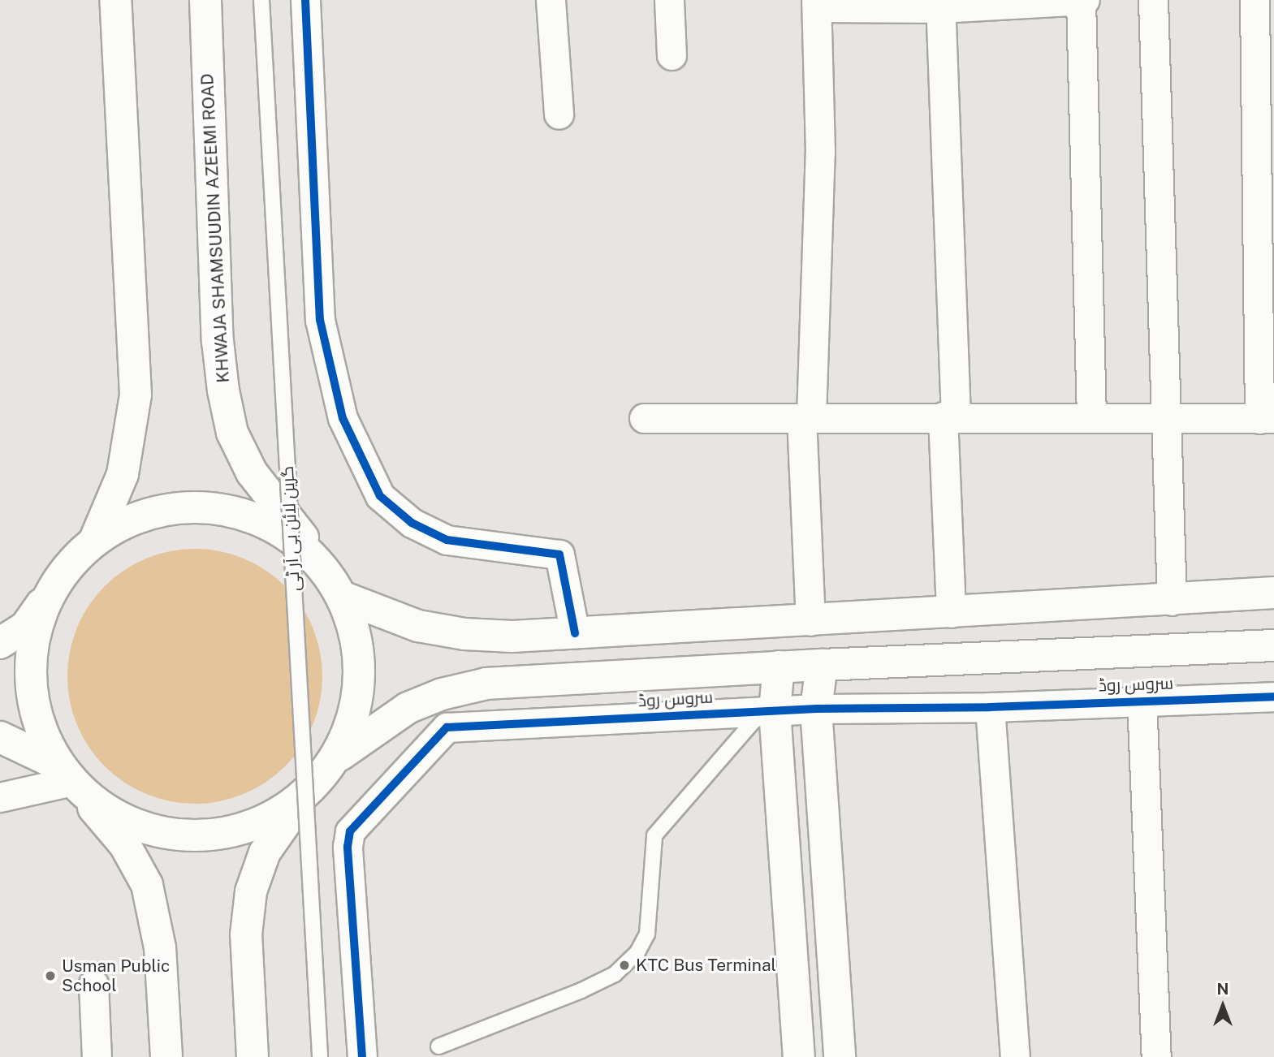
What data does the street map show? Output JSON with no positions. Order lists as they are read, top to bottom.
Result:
{
  "streets": {
    "main road": ["KHWAJA SHAMSUUDIN AZEEMI ROAD"],
    "street": ["سروس روڈ"],
    "lane": ["گرین لائن بی آر ٹی"]
  },
  "places": ["KTC Bus Terminal", "Usman Public School"],
  "north": "top"
}
